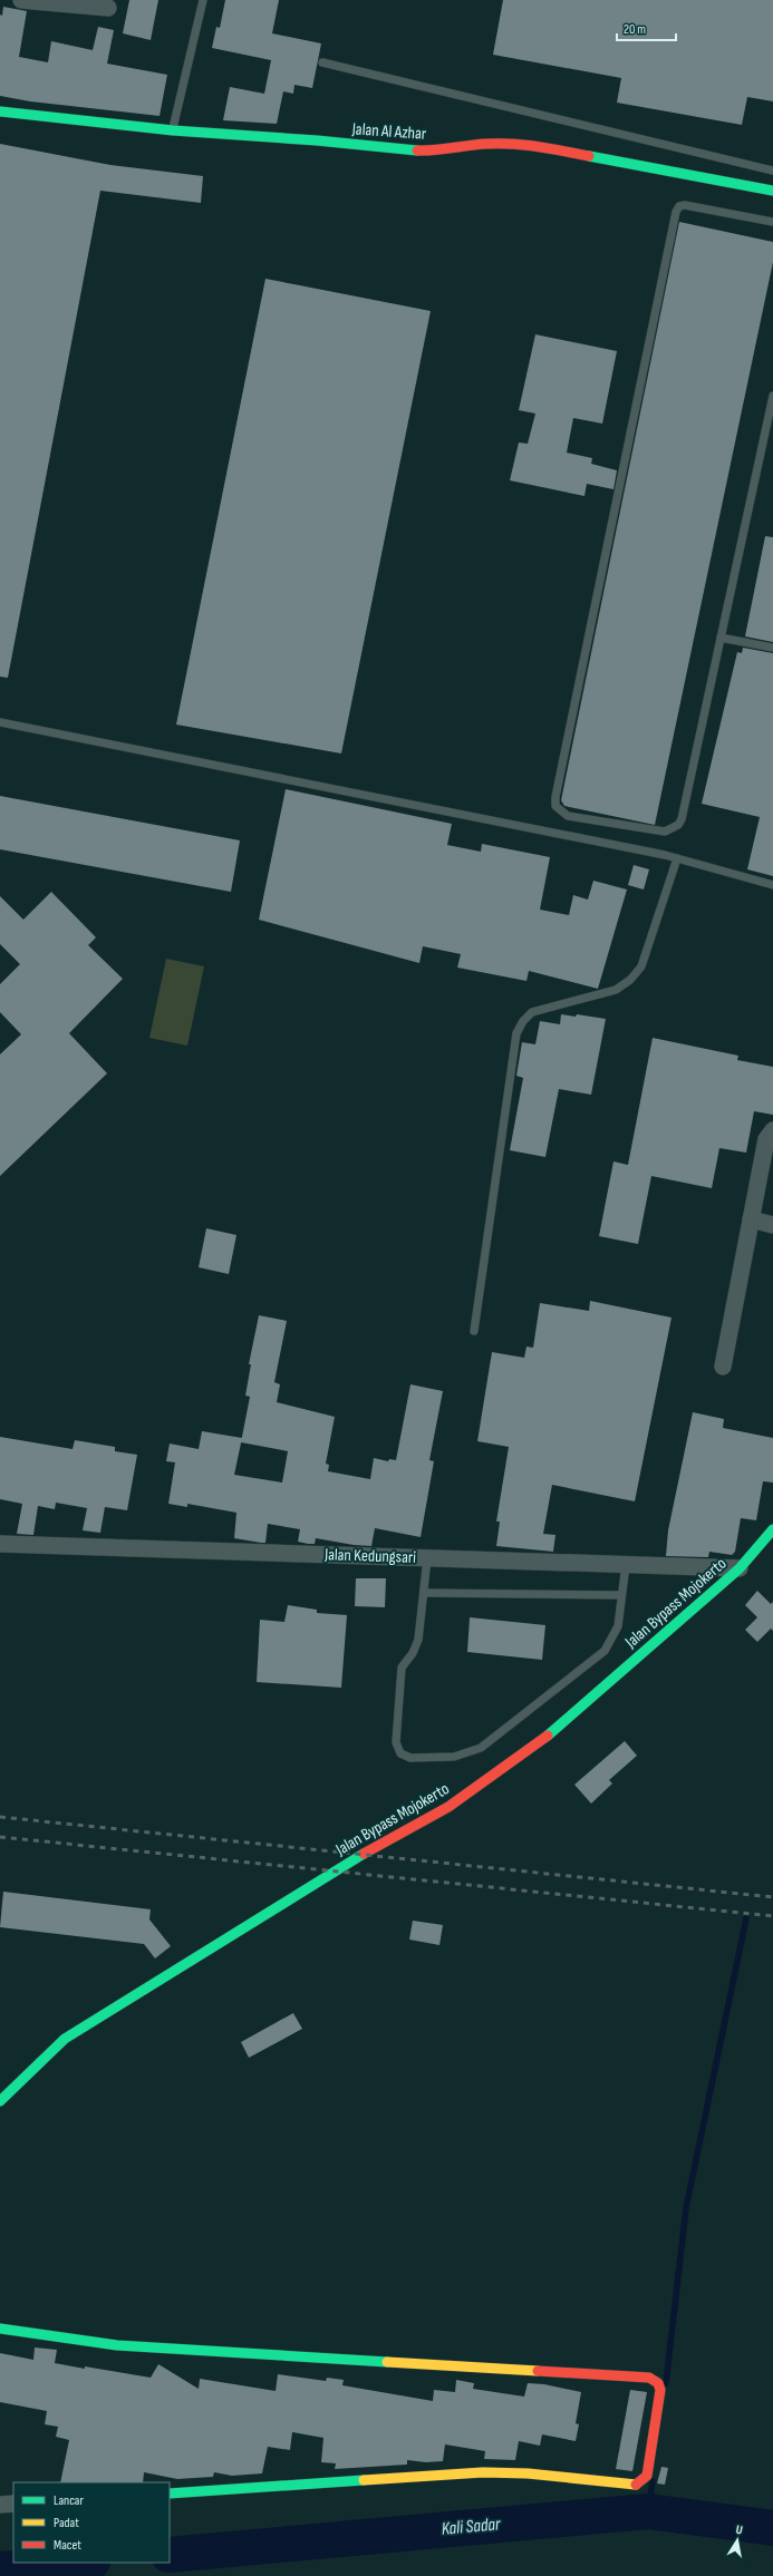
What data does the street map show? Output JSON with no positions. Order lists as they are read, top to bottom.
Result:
{
  "streets": {
    "main road": ["Jalan Al Azhar", "Jalan Bypass Mojokerto"],
    "street": ["Jalan Kedungsari"]
  },
  "crossings": [
    ["Jalan Kedungsari", "Jalan Bypass Mojokerto"]
  ],
  "water": ["Kali Sadar"],
  "legend": ["Lancar", "Padat", "Macet"],
  "scale_bar": "20 m",
  "north": "top"
}
